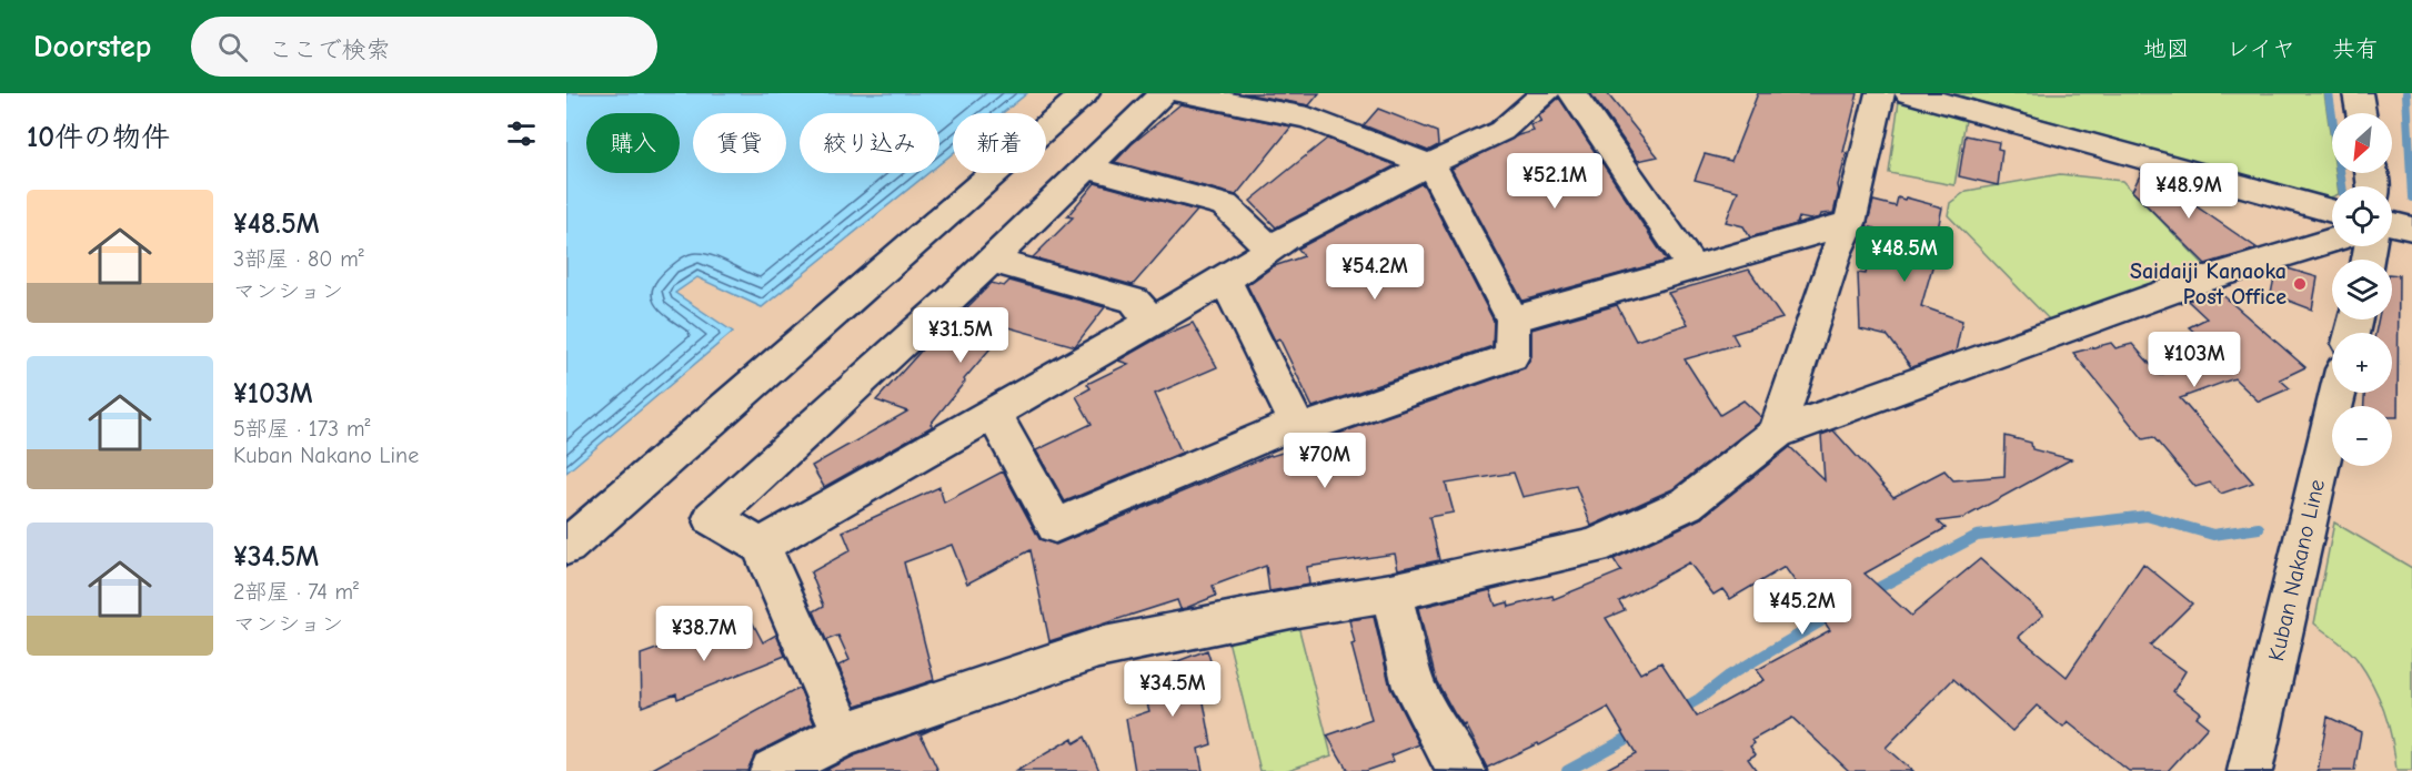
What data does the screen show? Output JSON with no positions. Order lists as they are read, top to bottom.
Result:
{
  "streets": {
    "street": ["Kuban Nakano Line"]
  },
  "places": ["Saidaiji Kanaoka Post Office"],
  "north": "bottom left",
  "page": {
    "header": "Doorstep",
    "search": "ここで検索",
    "nav": ["地図", "レイヤ", "共有"],
    "heading": "10件の物件",
    "map_buttons": ["+", "−"],
    "chip": [
      "購入",
      "賃貸",
      "絞り込み",
      "新着"
    ],
    "price": [
      "¥52.1M",
      "¥48.9M",
      "¥48.5M",
      "¥54.2M",
      "¥31.5M",
      "¥103M",
      "¥70M",
      "¥45.2M",
      "¥38.7M",
      "¥34.5M"
    ],
    "list": [
      {
        "name": "¥48.5M",
        "note": "3部屋 · 80 m² · マンション"
      },
      {
        "name": "¥103M",
        "note": "5部屋 · 173 m² · Kuban Nakano Line"
      },
      {
        "name": "¥34.5M",
        "note": "2部屋 · 74 m² · マンション"
      }
    ]
  }
}
